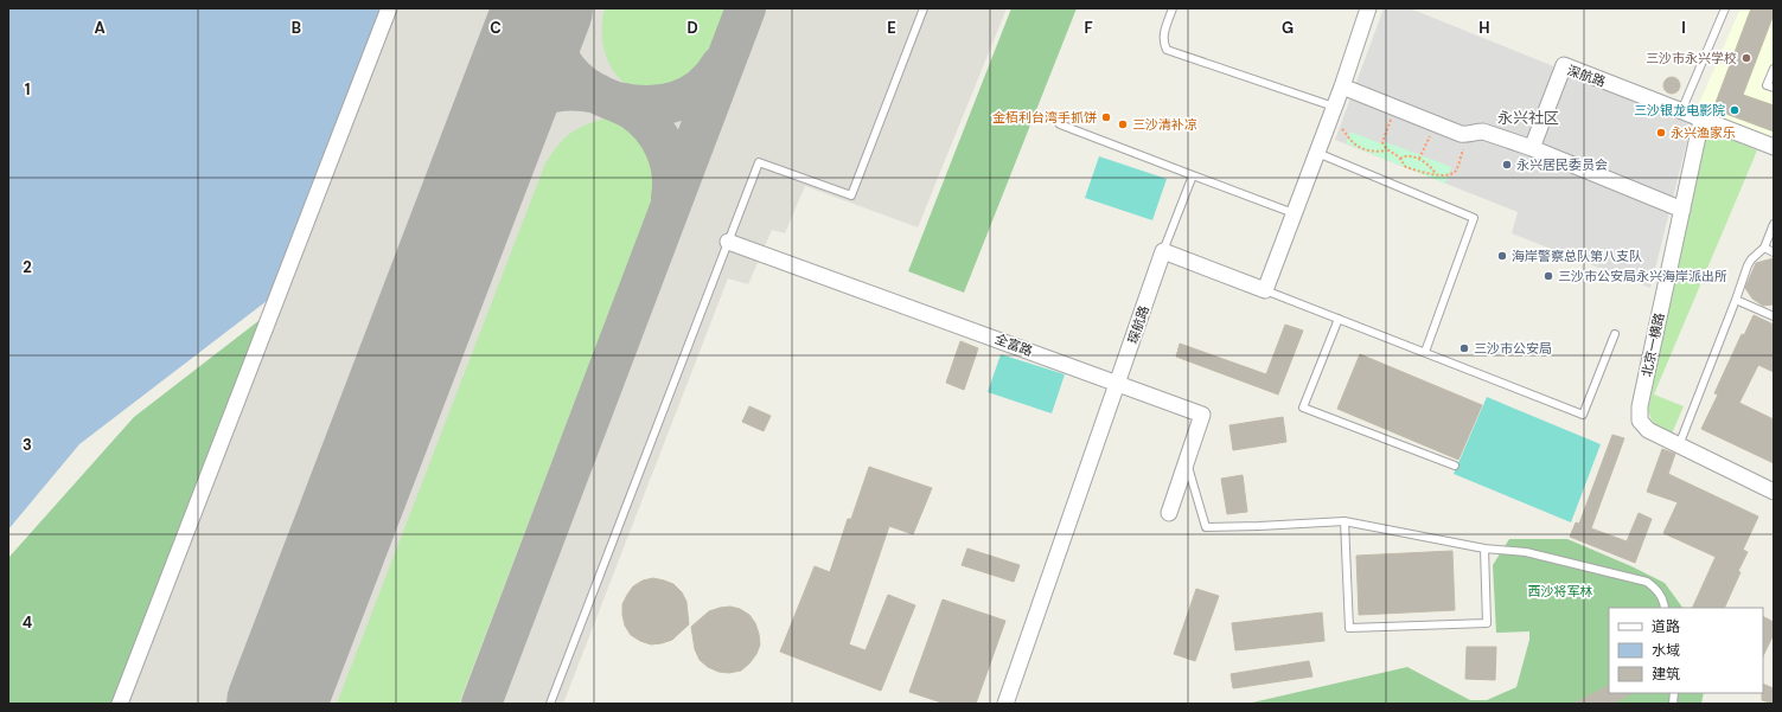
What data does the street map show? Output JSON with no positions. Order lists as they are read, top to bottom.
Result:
{
  "streets": {
    "street": [
      "深航路",
      "琛航路",
      "全富路",
      "北京一横路"
    ]
  },
  "crossings": [
    ["深航路", "北京一横路"],
    ["琛航路", "全富路"]
  ],
  "districts": ["永兴社区"],
  "parks": ["西沙将军林"],
  "places": [
    "三沙市永兴学校",
    "三沙银龙电影院",
    "金栢利台湾手抓饼",
    "三沙清补凉",
    "永兴渔家乐",
    "永兴居民委员会",
    "海岸警察总队第八支队",
    "三沙市公安局永兴海岸派出所",
    "三沙市公安局"
  ],
  "legend": ["道路", "水域", "建筑"],
  "grid": {
    "columns": [
      "A",
      "B",
      "C",
      "D",
      "E",
      "F",
      "G",
      "H",
      "I"
    ],
    "rows": [
      "1",
      "2",
      "3",
      "4"
    ]
  }
}
